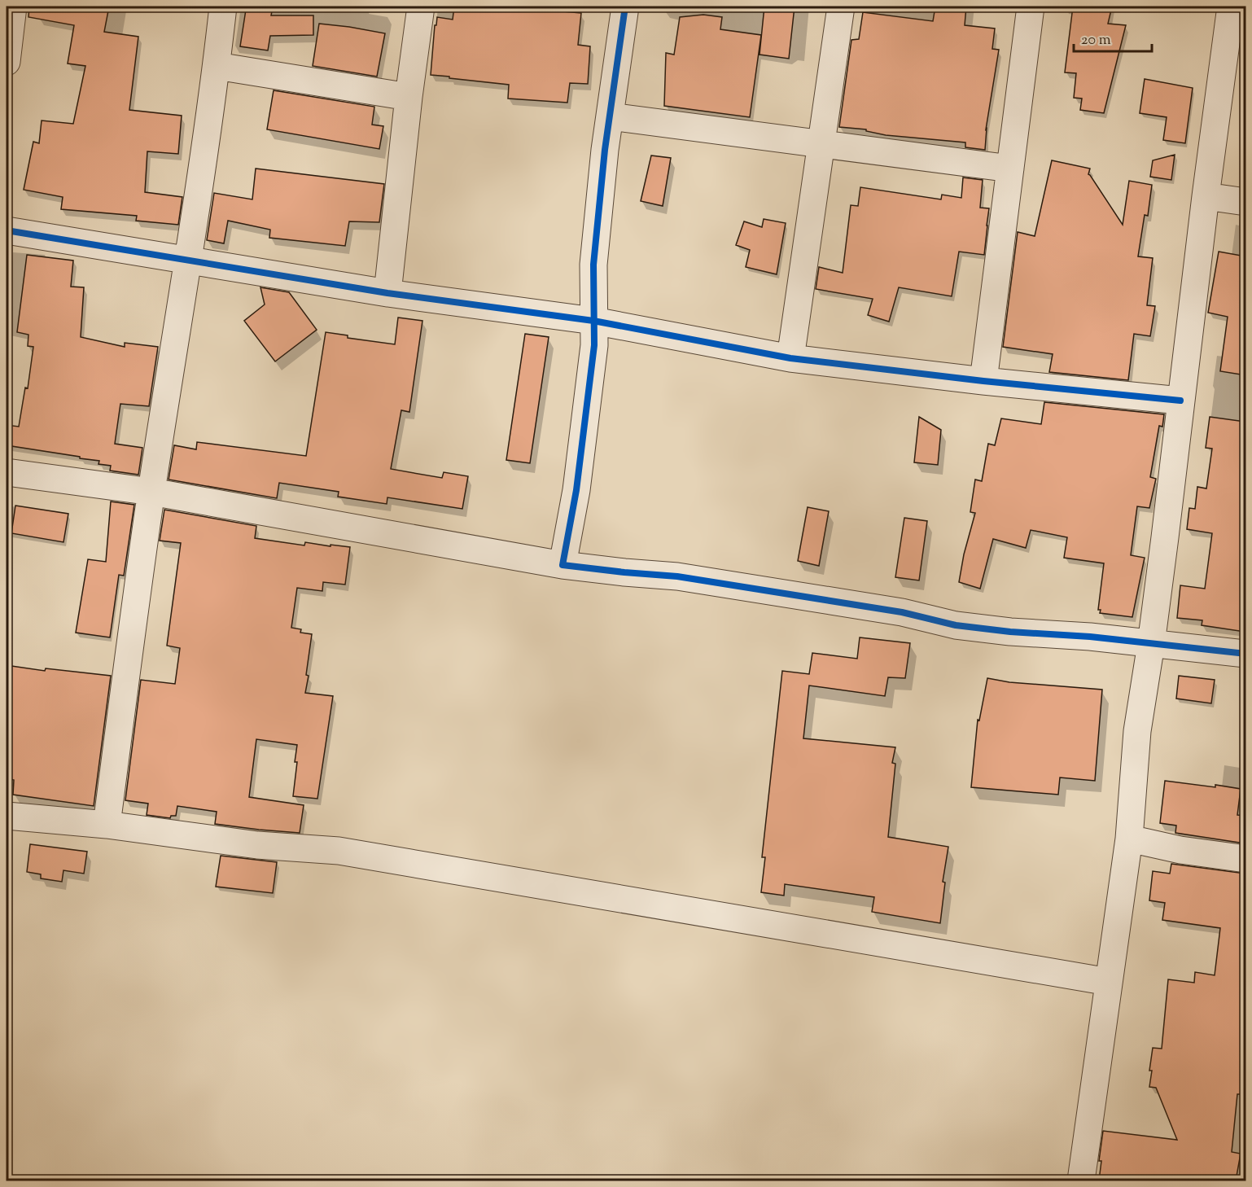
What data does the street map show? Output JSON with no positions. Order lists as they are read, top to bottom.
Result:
{
  "scale_bar": "20 m"
}
